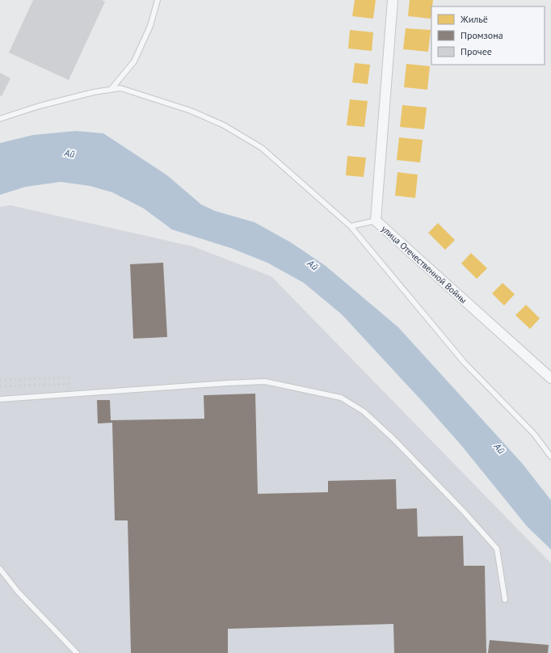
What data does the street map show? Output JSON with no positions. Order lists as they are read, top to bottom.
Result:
{
  "streets": {
    "street": ["улица Отечественной Войны"]
  },
  "water": ["Ай"],
  "legend": ["Жильё", "Промзона", "Прочее"]
}
